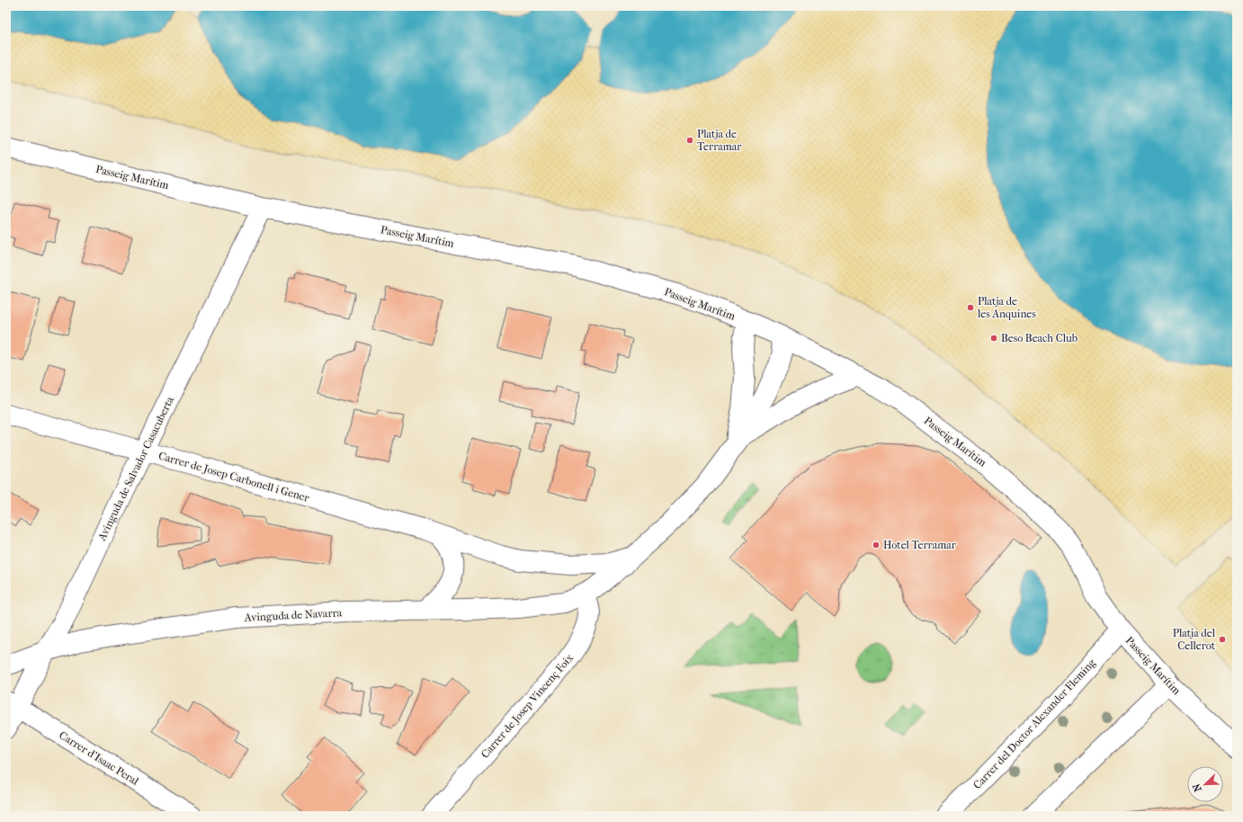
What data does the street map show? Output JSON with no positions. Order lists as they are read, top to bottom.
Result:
{
  "streets": {
    "street": [
      "Passeig Marítim",
      "Avinguda de Salvador Casacuberta",
      "Carrer de Josep Carbonell i Gener",
      "Avinguda de Navarra",
      "Carrer de Josep Vincenç Foix",
      "Carrer del Doctor Alexander Fleming",
      "Carrer d'Isaac Peral"
    ]
  },
  "crossings": [
    ["Passeig Marítim", "Avinguda de Salvador Casacuberta"],
    ["Passeig Marítim", "Carrer del Doctor Alexander Fleming"],
    ["Avinguda de Salvador Casacuberta", "Carrer de Josep Carbonell i Gener"],
    ["Avinguda de Salvador Casacuberta", "Avinguda de Navarra"],
    ["Avinguda de Salvador Casacuberta", "Carrer d'Isaac Peral"],
    ["Avinguda de Navarra", "Carrer de Josep Vincenç Foix"]
  ],
  "places": [
    "Platja de Terramar",
    "Platja de les Anquines",
    "Beso Beach Club",
    "Hotel Terramar",
    "Platja del Cellerot"
  ],
  "north": "bottom left"
}
